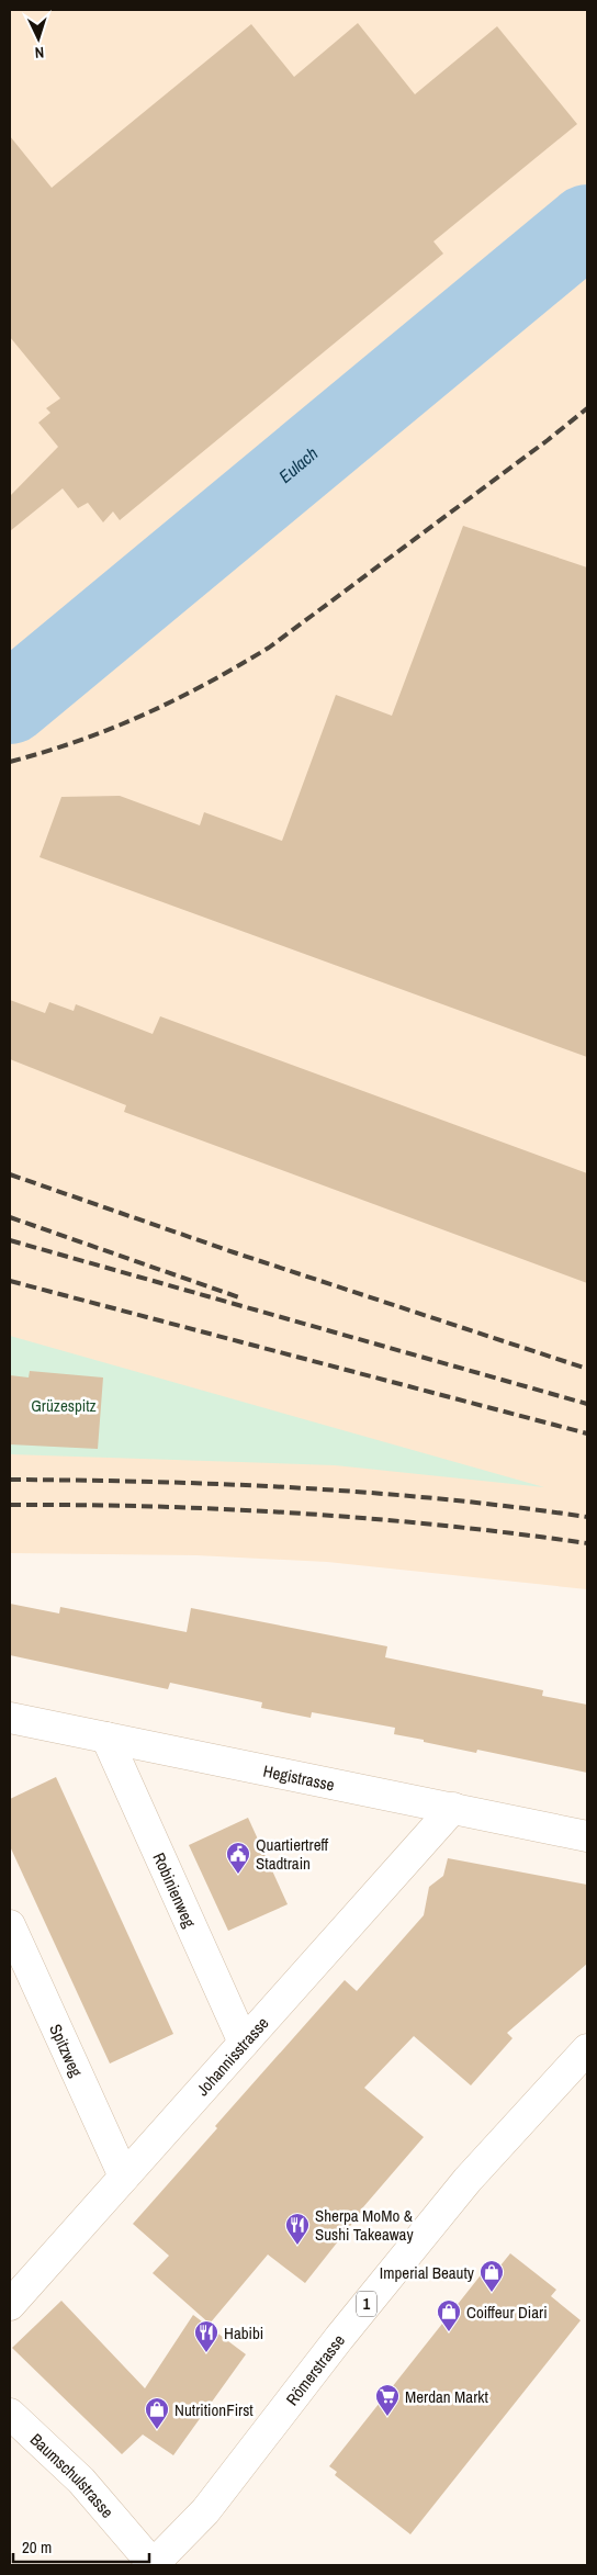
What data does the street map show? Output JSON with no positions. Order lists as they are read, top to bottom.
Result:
{
  "streets": {
    "street": [
      "Hegistrasse",
      "Robinienweg",
      "Spitzweg",
      "Johannisstrasse",
      "1",
      "Römerstrasse",
      "Baumschulstrasse"
    ]
  },
  "crossings": [
    ["Hegistrasse", "Robinienweg"],
    ["Hegistrasse", "Johannisstrasse"],
    ["Robinienweg", "Johannisstrasse"],
    ["Spitzweg", "Johannisstrasse"],
    ["Römerstrasse", "Baumschulstrasse"]
  ],
  "water": ["Eulach"],
  "parks": ["Grüzespitz"],
  "places": {
    "public building": ["Quartiertreff Stadtrain"],
    "restaurant": ["Sherpa MoMo & Sushi Takeaway", "Habibi"],
    "shop": ["Imperial Beauty", "Coiffeur Diari", "NutritionFirst"],
    "supermarket": ["Merdan Markt"]
  },
  "scale_bar": "20 m",
  "north": "bottom"
}
